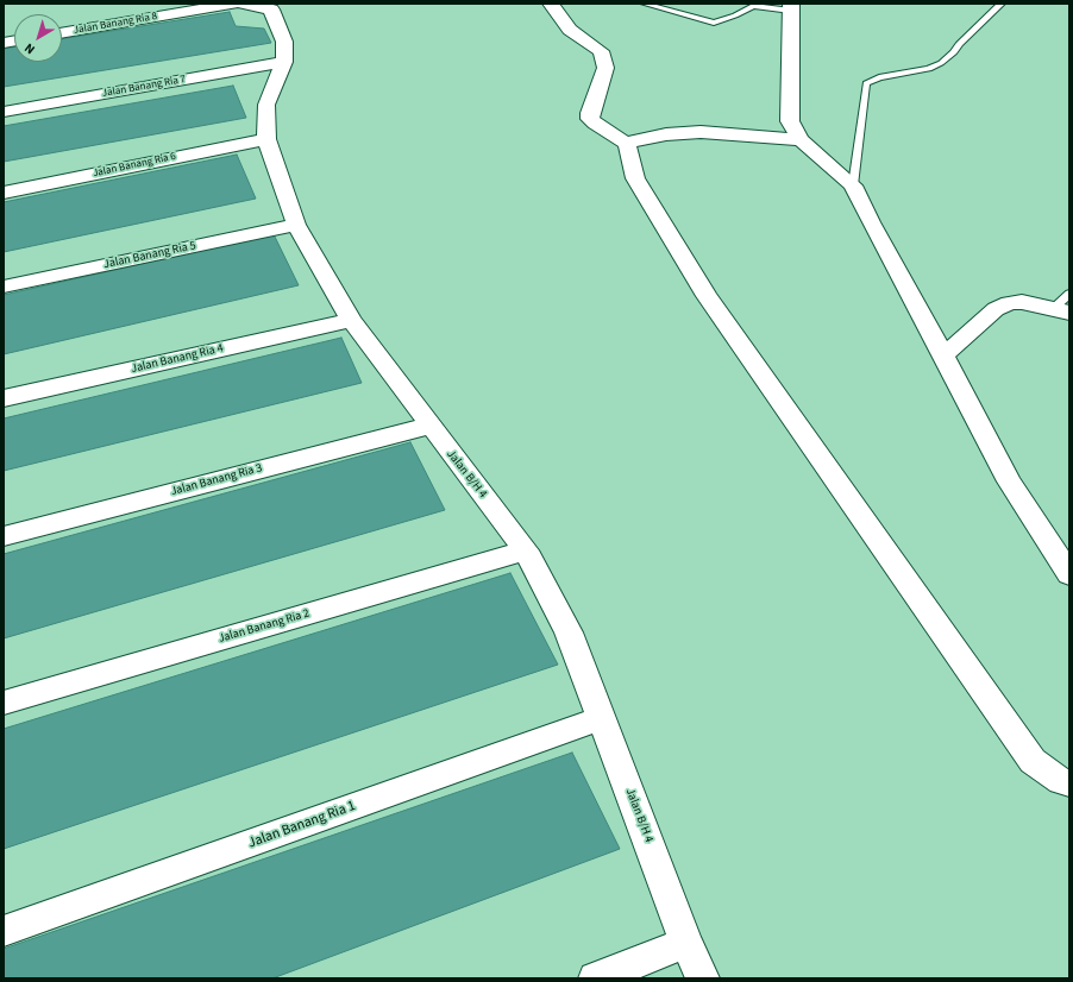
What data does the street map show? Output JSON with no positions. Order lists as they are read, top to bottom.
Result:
{
  "streets": {
    "street": [
      "Jalan Banang Ria 8",
      "Jalan Banang Ria 7",
      "Jalan Banang Ria 6",
      "Jalan Banang Ria 5",
      "Jalan Banang Ria 4",
      "Jalan B/H 4",
      "Jalan Banang Ria 3",
      "Jalan Banang Ria 2",
      "Jalan Banang Ria 1"
    ]
  },
  "crossings": [
    ["Jalan Banang Ria 7", "Jalan B/H 4"],
    ["Jalan Banang Ria 6", "Jalan B/H 4"],
    ["Jalan Banang Ria 5", "Jalan B/H 4"],
    ["Jalan Banang Ria 4", "Jalan B/H 4"],
    ["Jalan B/H 4", "Jalan Banang Ria 3"],
    ["Jalan B/H 4", "Jalan Banang Ria 2"],
    ["Jalan B/H 4", "Jalan Banang Ria 1"]
  ],
  "north": "bottom left"
}
